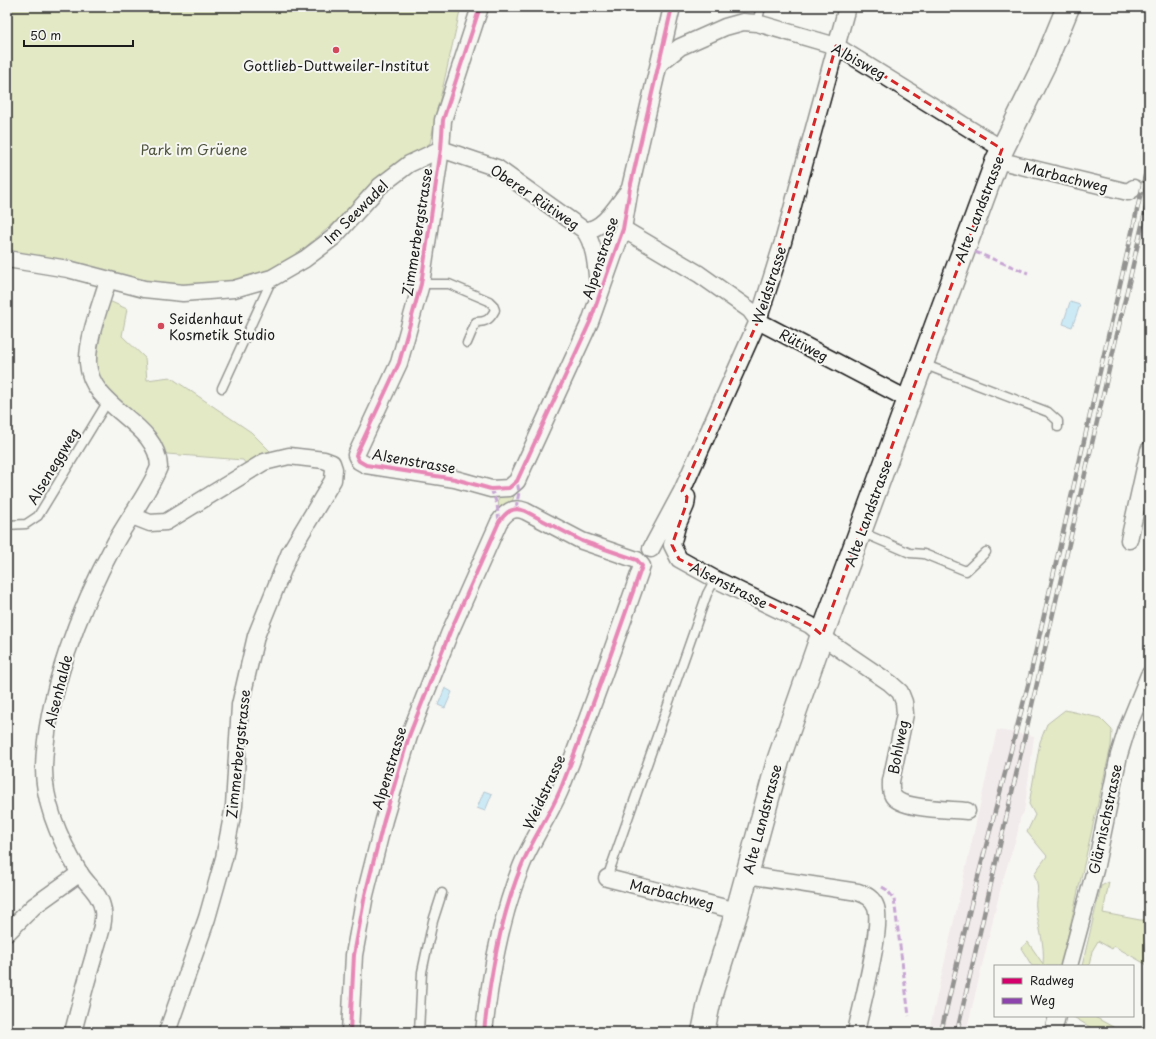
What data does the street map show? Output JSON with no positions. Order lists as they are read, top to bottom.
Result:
{
  "streets": {
    "main road": ["Alte Landstrasse"],
    "street": [
      "Albisweg",
      "Marbachweg",
      "Oberer Rütiweg",
      "Im Seewadel",
      "Zimmerbergstrasse",
      "Alpenstrasse",
      "Weidstrasse",
      "Rütiweg",
      "Alsenstrasse",
      "Alsenhalde",
      "Bohlweg",
      "Glärnischstrasse"
    ],
    "lane": ["Alseneggweg"]
  },
  "crossings": [
    ["Albisweg", "Marbachweg"],
    ["Albisweg", "Alte Landstrasse"],
    ["Albisweg", "Alpenstrasse"],
    ["Albisweg", "Weidstrasse"],
    ["Marbachweg", "Alte Landstrasse"],
    ["Oberer Rütiweg", "Im Seewadel"],
    ["Oberer Rütiweg", "Zimmerbergstrasse"],
    ["Oberer Rütiweg", "Alpenstrasse"],
    ["Alte Landstrasse", "Rütiweg"],
    ["Alte Landstrasse", "Alsenstrasse"],
    ["Alte Landstrasse", "Bohlweg"],
    ["Im Seewadel", "Zimmerbergstrasse"],
    ["Zimmerbergstrasse", "Alsenstrasse"],
    ["Zimmerbergstrasse", "Alsenhalde"],
    ["Alpenstrasse", "Weidstrasse"],
    ["Alpenstrasse", "Rütiweg"],
    ["Alpenstrasse", "Alsenstrasse"],
    ["Weidstrasse", "Rütiweg"],
    ["Weidstrasse", "Alsenstrasse"],
    ["Alsenstrasse", "Bohlweg"]
  ],
  "parks": ["Park im Grüene"],
  "places": ["Gottlieb-Duttweiler-Institut", "Seidenhaut Kosmetik Studio"],
  "legend": ["Radweg", "Weg"],
  "scale_bar": "50 m"
}
